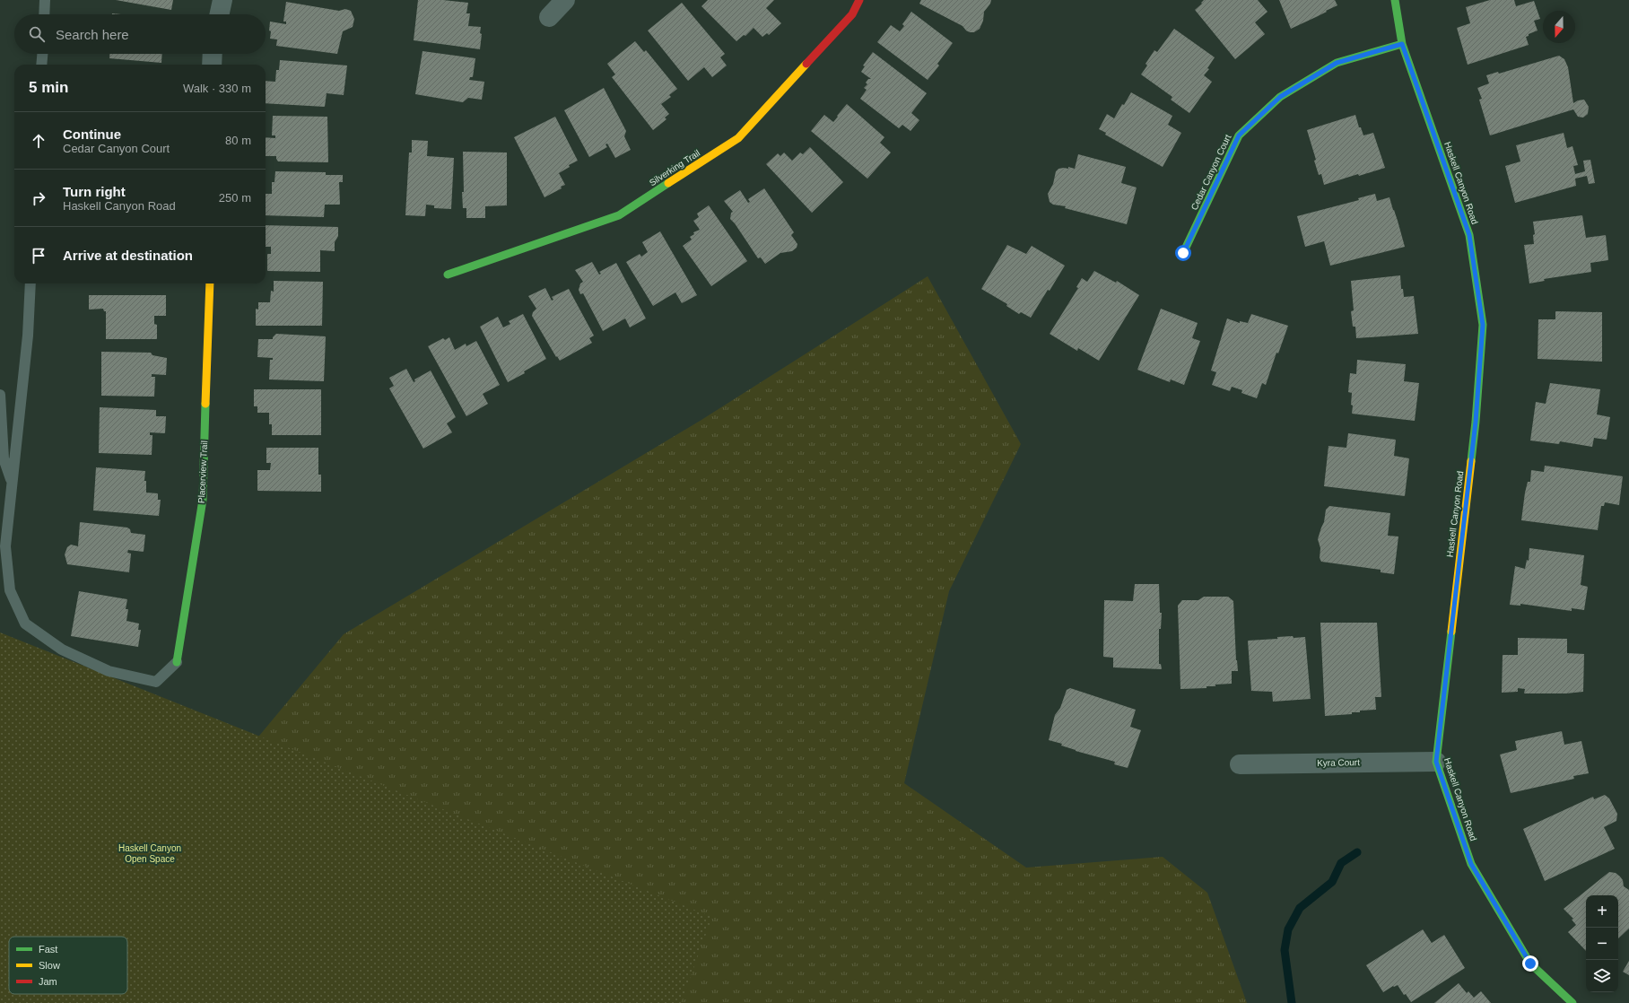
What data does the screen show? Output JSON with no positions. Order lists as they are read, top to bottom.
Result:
{
  "streets": {
    "street": [
      "Silverking Trail",
      "Cedar Canyon Court",
      "Haskell Canyon Road",
      "Placerview Trail",
      "Kyra Court"
    ]
  },
  "crossings": [
    ["Cedar Canyon Court", "Haskell Canyon Road"],
    ["Haskell Canyon Road", "Kyra Court"]
  ],
  "parks": ["Haskell Canyon Open Space"],
  "legend": ["Fast", "Slow", "Jam"],
  "north": "bottom",
  "page": {
    "search": "Search here",
    "heading": ["5 min", "Walk · 330 m"],
    "list": [
      ["Continue", "Cedar Canyon Court", "80 m"],
      ["Turn right", "Haskell Canyon Road", "250 m"],
      "Arrive at destination"
    ],
    "map_buttons": ["+", "−"]
  }
}
